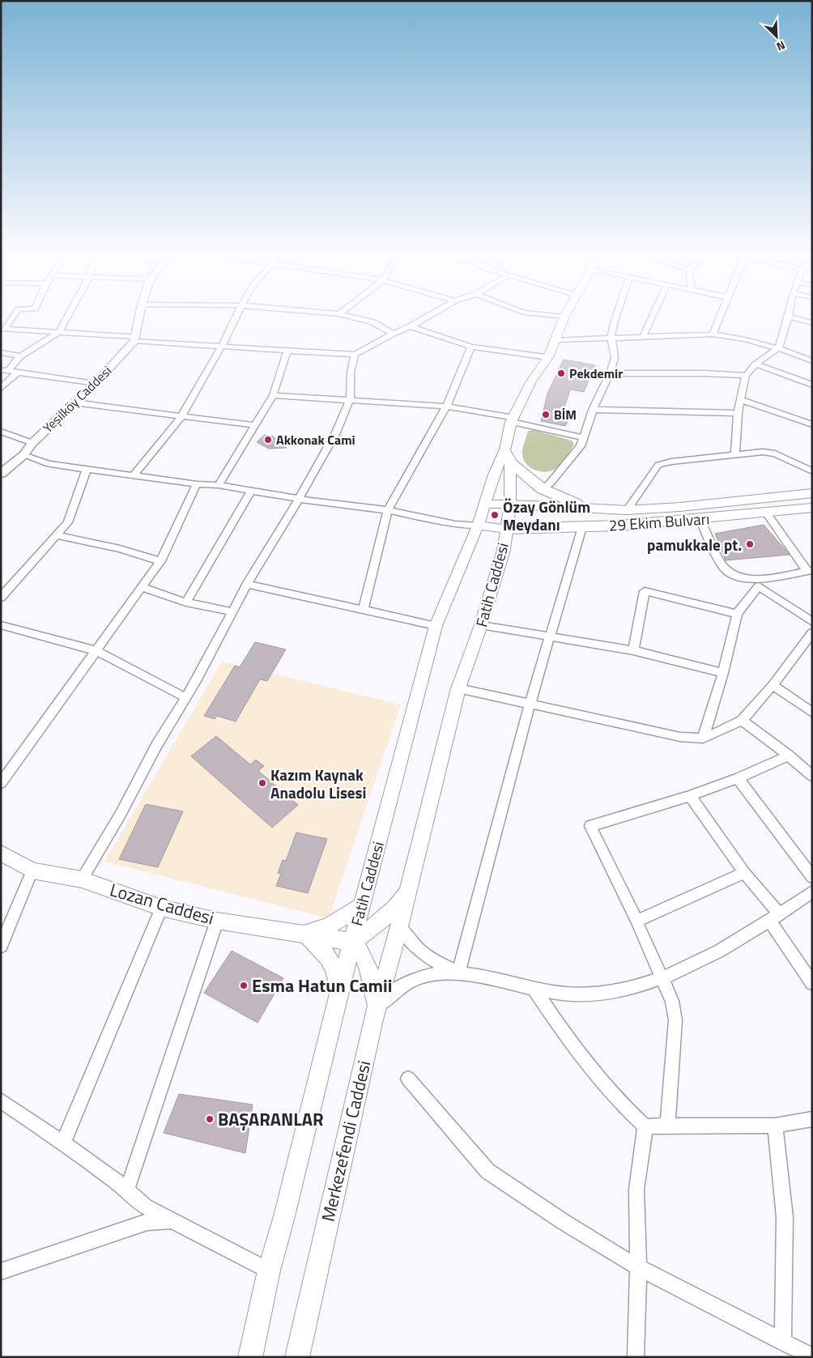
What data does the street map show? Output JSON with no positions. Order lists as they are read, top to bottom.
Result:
{
  "streets": {
    "main road": [
      "29 Ekim Bulvarı",
      "Fatih Caddesi",
      "Lozan Caddesi",
      "Merkezefendi Caddesi"
    ],
    "street": ["Yeşilköy Caddesi"]
  },
  "crossings": [
    ["29 Ekim Bulvarı", "Fatih Caddesi"],
    ["Fatih Caddesi", "Lozan Caddesi"],
    ["Fatih Caddesi", "Merkezefendi Caddesi"]
  ],
  "places": [
    "Pekdemir",
    "BİM",
    "Akkonak Cami",
    "Özay Gönlüm Meydanı",
    "pamukkale pt.",
    "Kazım Kaynak Anadolu Lisesi",
    "Esma Hatun Camii",
    "BAŞARANLAR"
  ],
  "north": "bottom right"
}
